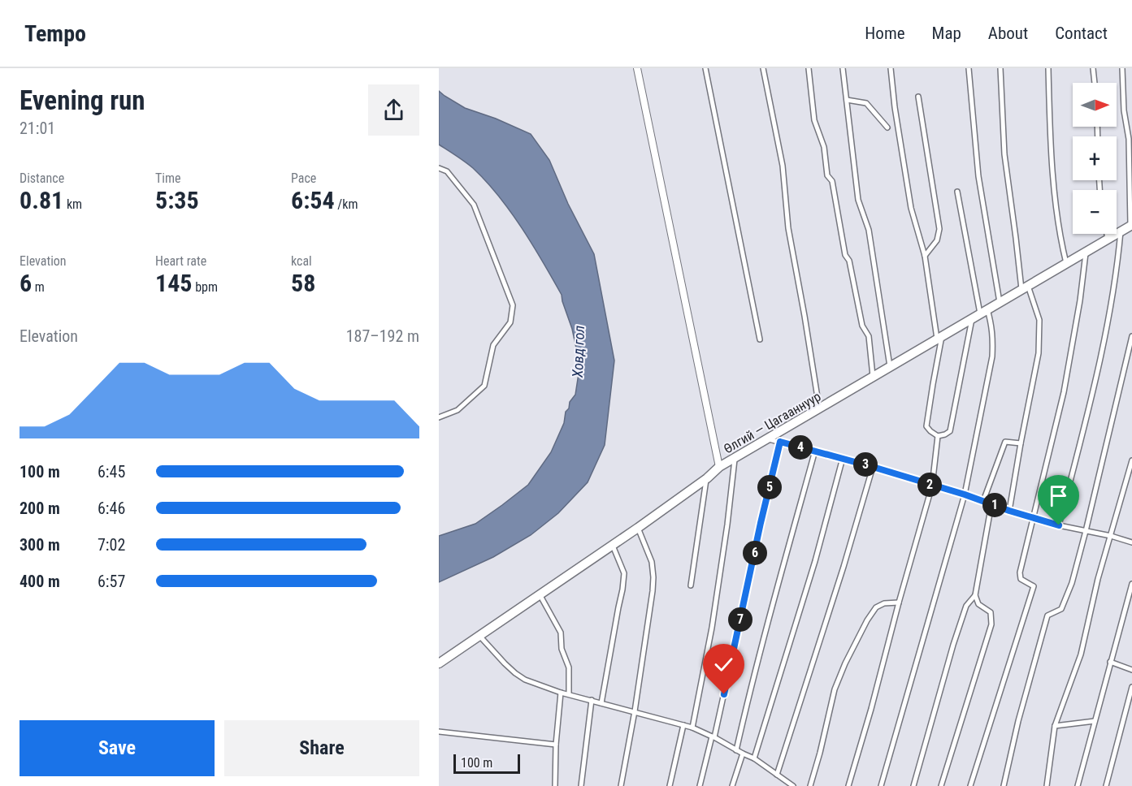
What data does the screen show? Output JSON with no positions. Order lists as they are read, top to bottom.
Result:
{
  "streets": {
    "highway": ["Өлгий — Цагааннуур"]
  },
  "water": ["Ховд гол"],
  "scale_bar": "100 m",
  "north": "right",
  "page": {
    "header": "Tempo",
    "nav": [
      "Home",
      "Map",
      "About",
      "Contact"
    ],
    "heading": ["Evening run", "21:01"],
    "map_buttons": ["+", "−"],
    "stats": [
      ["Distance", "0.81 km"],
      ["Time", "5:35"],
      ["Pace", "6:54 /km"],
      ["Elevation", "6 m"],
      ["Heart rate", "145 bpm"],
      ["kcal", "58"]
    ],
    "chart": ["Elevation", "187–192 m"],
    "pins": [
      "4",
      "3",
      "2",
      "5",
      "1",
      "6",
      "7"
    ],
    "list": [
      {
        "name": "100 m",
        "note": "6:45"
      },
      {
        "name": "200 m",
        "note": "6:46"
      },
      {
        "name": "300 m",
        "note": "7:02"
      },
      {
        "name": "400 m",
        "note": "6:57"
      }
    ],
    "buttons": ["Save", "Share"],
    "scale": "100 m"
  }
}
